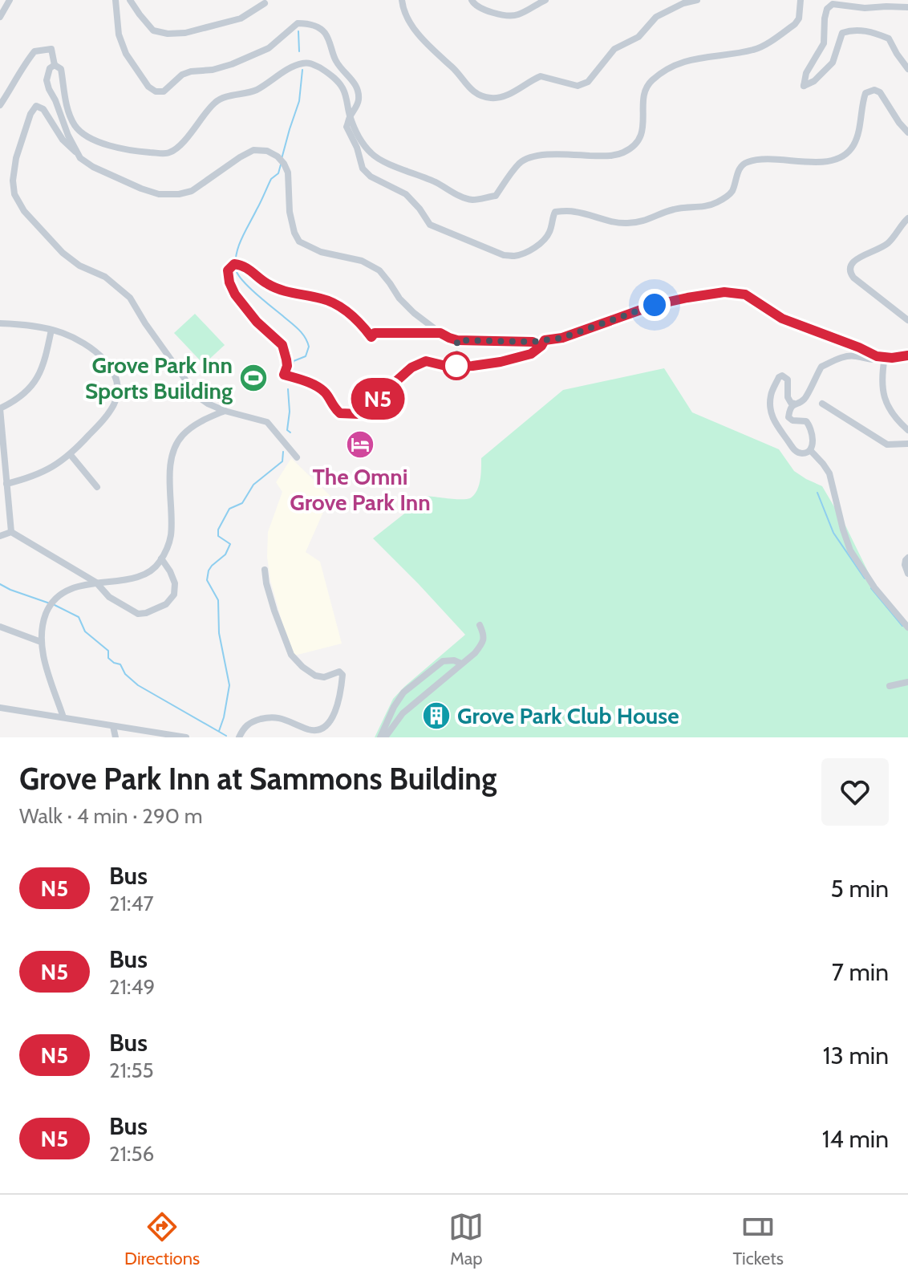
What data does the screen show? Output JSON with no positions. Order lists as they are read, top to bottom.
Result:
{
  "places": {
    "sports": ["Grove Park Inn Sports Building"],
    "hotel": ["The Omni Grove Park Inn"],
    "building": ["Grove Park Club House"]
  },
  "lines": ["bus line N5"],
  "page": {
    "on_map": "N5",
    "heading": ["Grove Park Inn at Sammons Building", "Walk · 4 min · 290 m"],
    "list": [
      {
        "mark": "N5",
        "name": "Bus",
        "note": "21:47",
        "value": "5 min"
      },
      {
        "mark": "N5",
        "name": "Bus",
        "note": "21:49",
        "value": "7 min"
      },
      {
        "mark": "N5",
        "name": "Bus",
        "note": "21:55",
        "value": "13 min"
      },
      {
        "mark": "N5",
        "name": "Bus",
        "note": "21:56",
        "value": "14 min"
      }
    ],
    "tabs": ["Directions", "Map", "Tickets"]
  }
}
